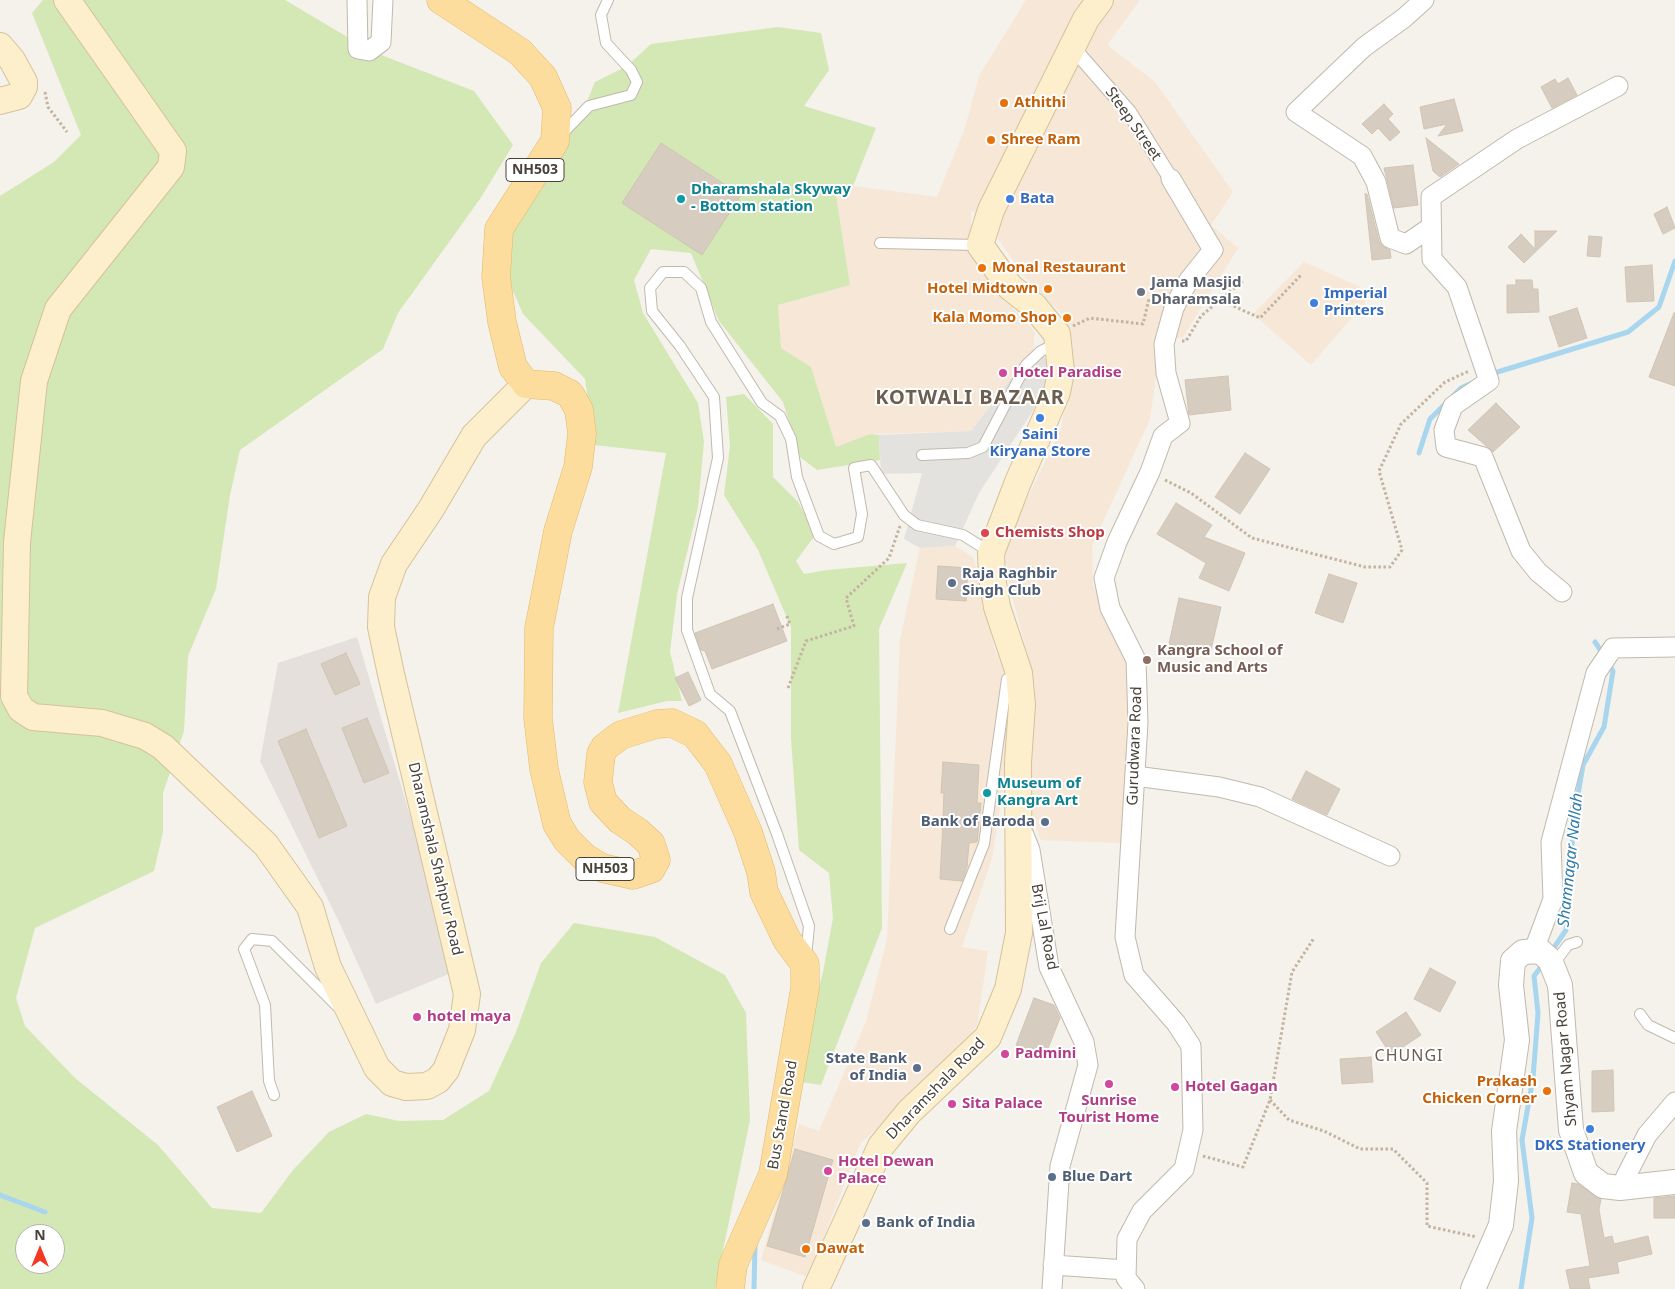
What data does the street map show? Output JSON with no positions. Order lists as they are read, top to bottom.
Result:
{
  "streets": {
    "main road": [
      "NH503",
      "Dharamshala Shahpur Road",
      "Dharamshala Road",
      "Bus Stand Road"
    ],
    "street": [
      "Steep Street",
      "Gurudwara Road",
      "Brij Lal Road",
      "Shyam Nagar Road"
    ]
  },
  "crossings": [
    ["Steep Street", "Gurudwara Road"],
    ["NH503", "Dharamshala Shahpur Road"],
    ["NH503", "Bus Stand Road"],
    ["Brij Lal Road", "Dharamshala Road"]
  ],
  "districts": ["KOTWALI BAZAAR", "CHUNGI"],
  "water": ["Shamnagar Nallah"],
  "places": [
    "Athithi",
    "Shree Ram",
    "Dharamshala Skyway - Bottom station",
    "Bata",
    "Monal Restaurant",
    "Hotel Midtown",
    "Jama Masjid Dharamsala",
    "Imperial Printers",
    "Kala Momo Shop",
    "Hotel Paradise",
    "Saini Kiryana Store",
    "Chemists Shop",
    "Raja Raghbir Singh Club",
    "Kangra School of Music and Arts",
    "Museum of Kangra Art",
    "Bank of Baroda",
    "hotel maya",
    "Padmini",
    "State Bank of India",
    "Sunrise Tourist Home",
    "Hotel Gagan",
    "Prakash Chicken Corner",
    "Sita Palace",
    "DKS Stationery",
    "Hotel Dewan Palace",
    "Blue Dart",
    "Bank of India",
    "Dawat"
  ],
  "north": "top"
}
